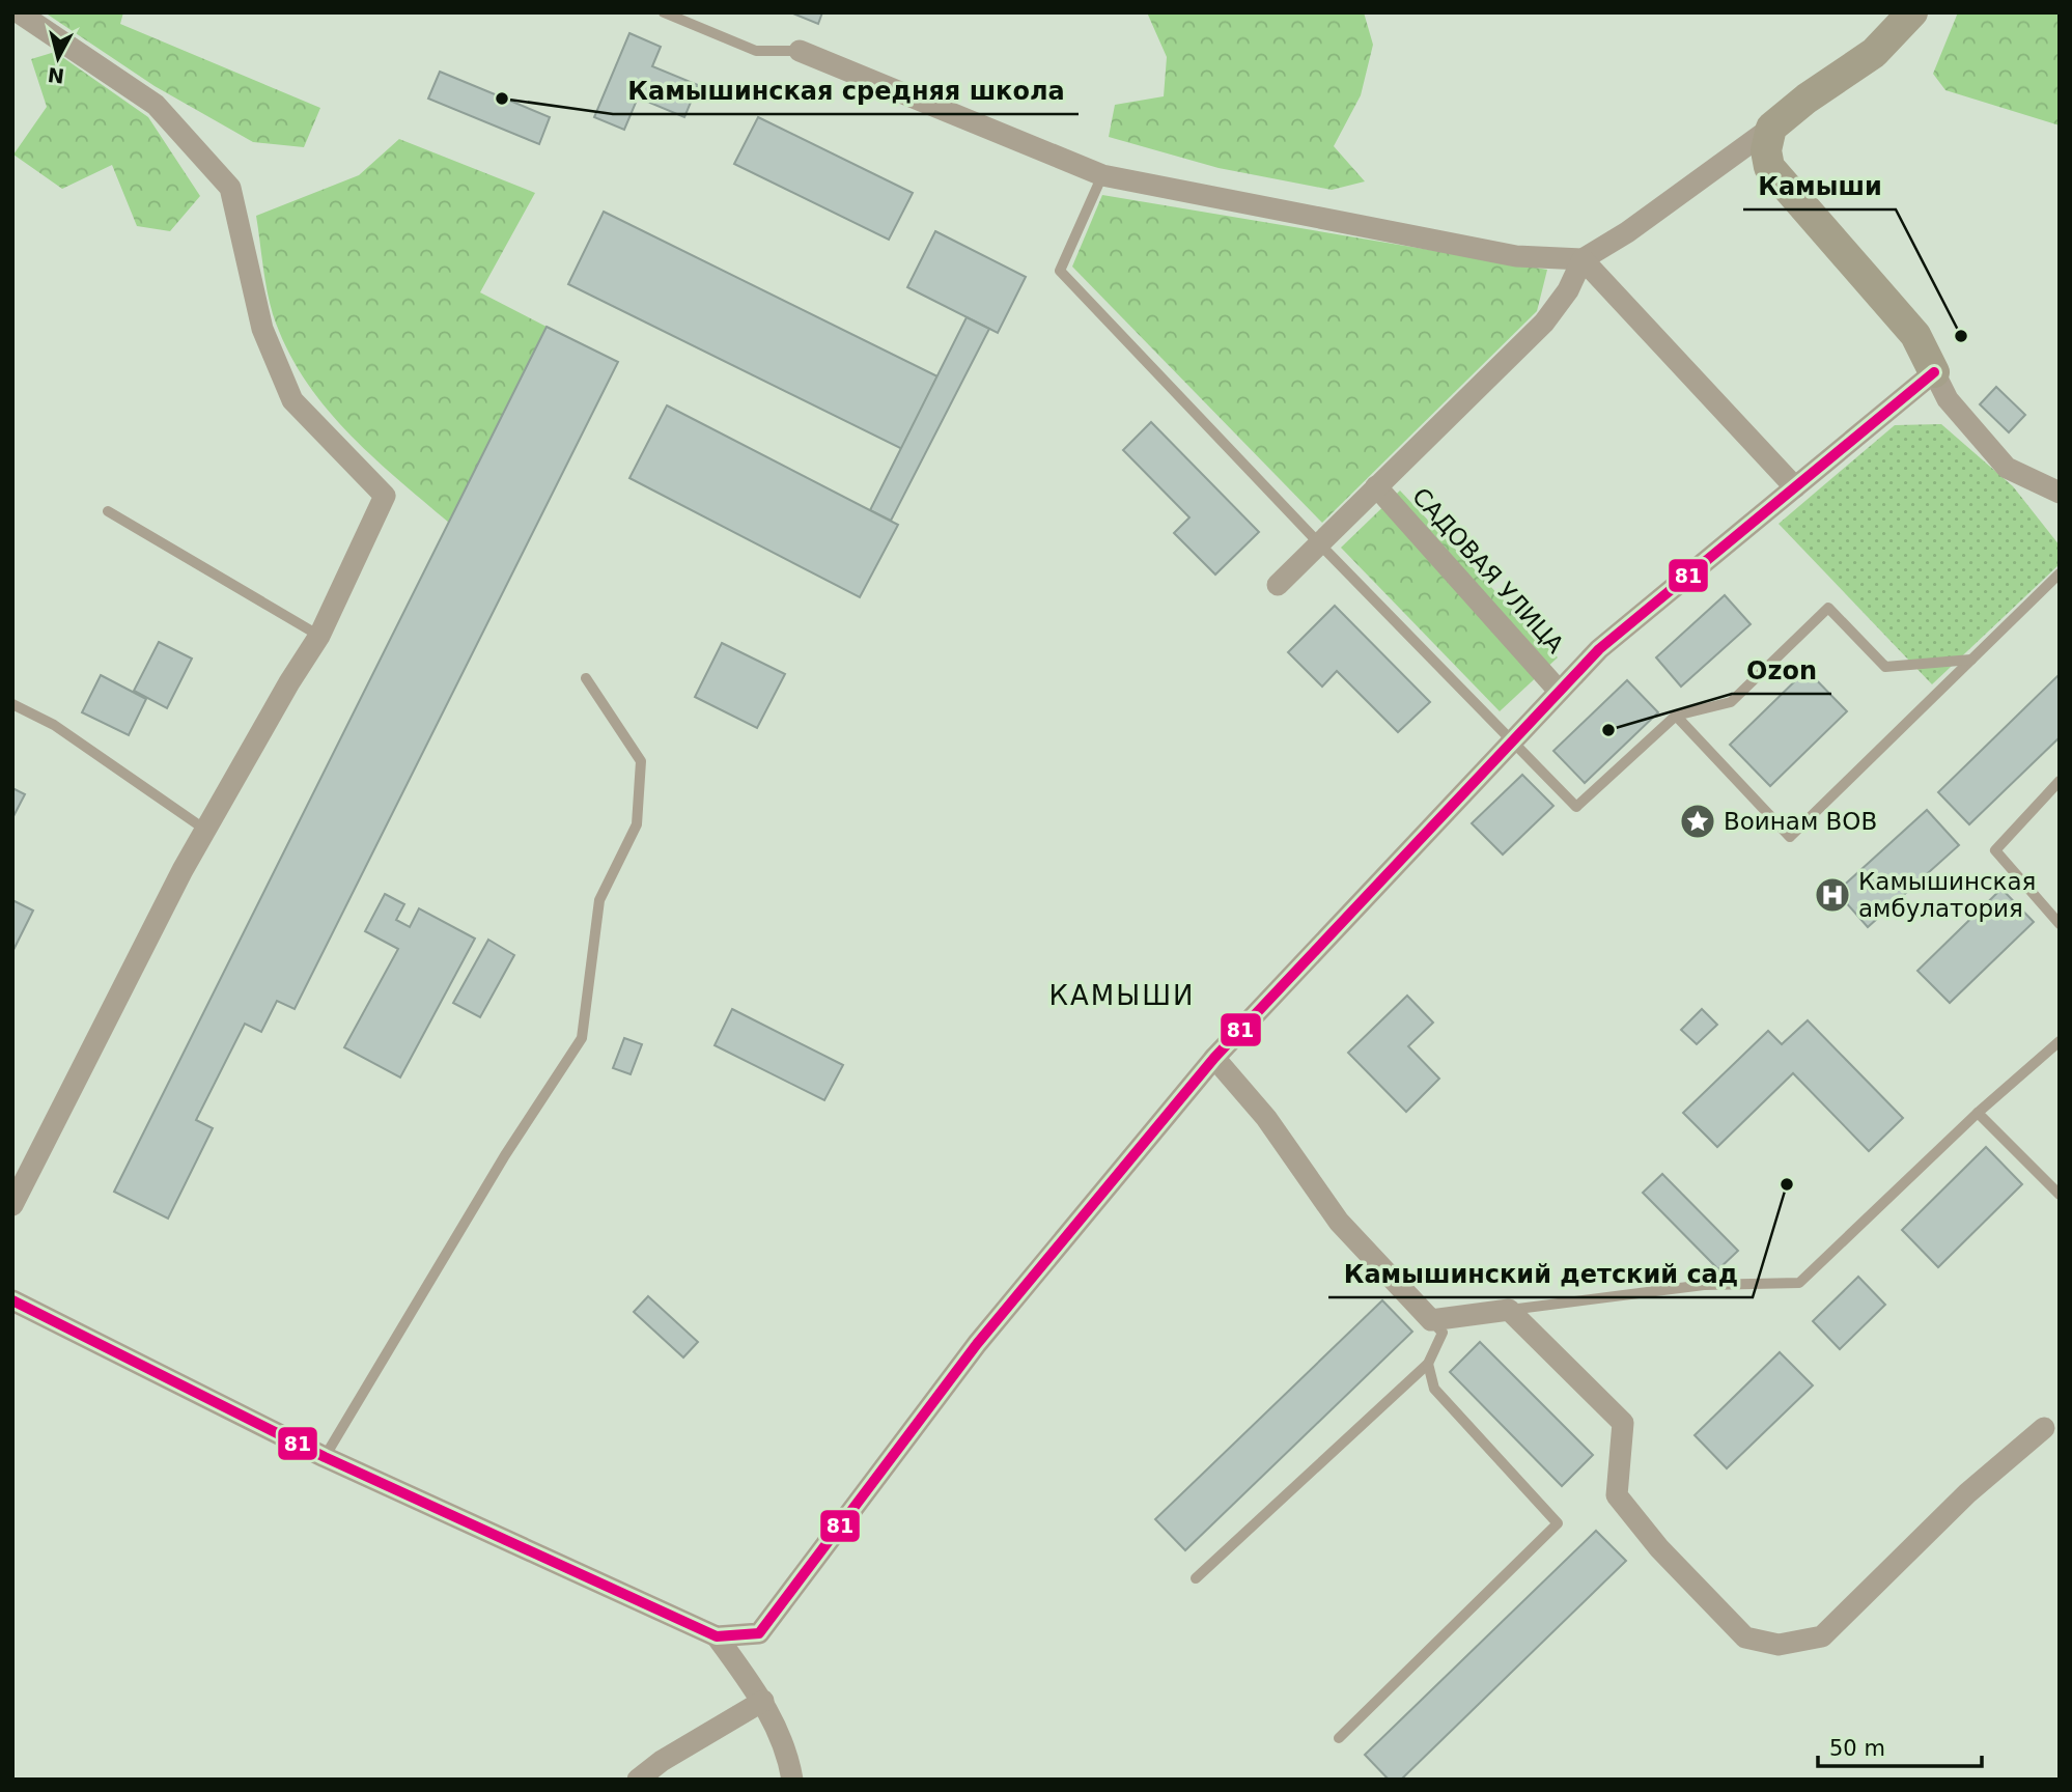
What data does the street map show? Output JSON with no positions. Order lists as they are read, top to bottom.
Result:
{
  "streets": {
    "street": ["САДОВАЯ УЛИЦА"]
  },
  "districts": ["КАМЫШИ"],
  "places": {
    "other": [
      "Камышинская средняя школа",
      "Камыши",
      "Ozon",
      "Камышинский детский сад"
    ],
    "place": ["Воинам ВОВ"],
    "hospital": ["Камышинская амбулатория"]
  },
  "lines": ["transit line 81"],
  "scale_bar": "50 m",
  "north": "bottom"
}
